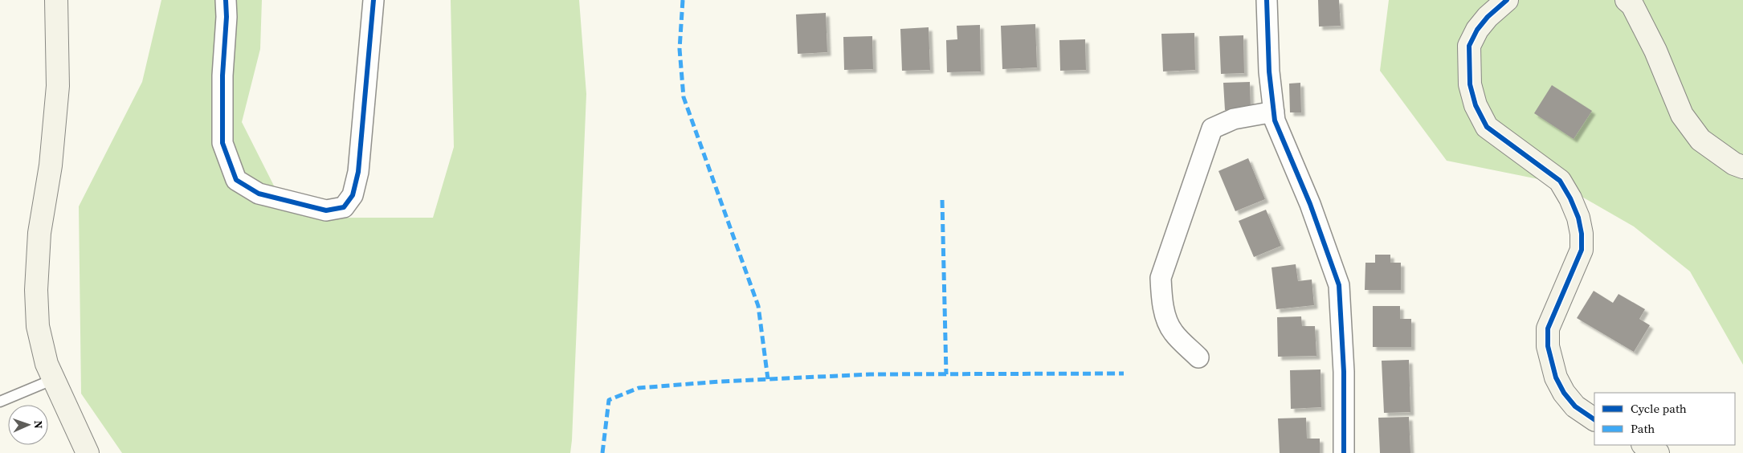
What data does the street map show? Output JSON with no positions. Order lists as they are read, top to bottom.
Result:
{
  "legend": ["Cycle path", "Path"],
  "north": "right"
}
